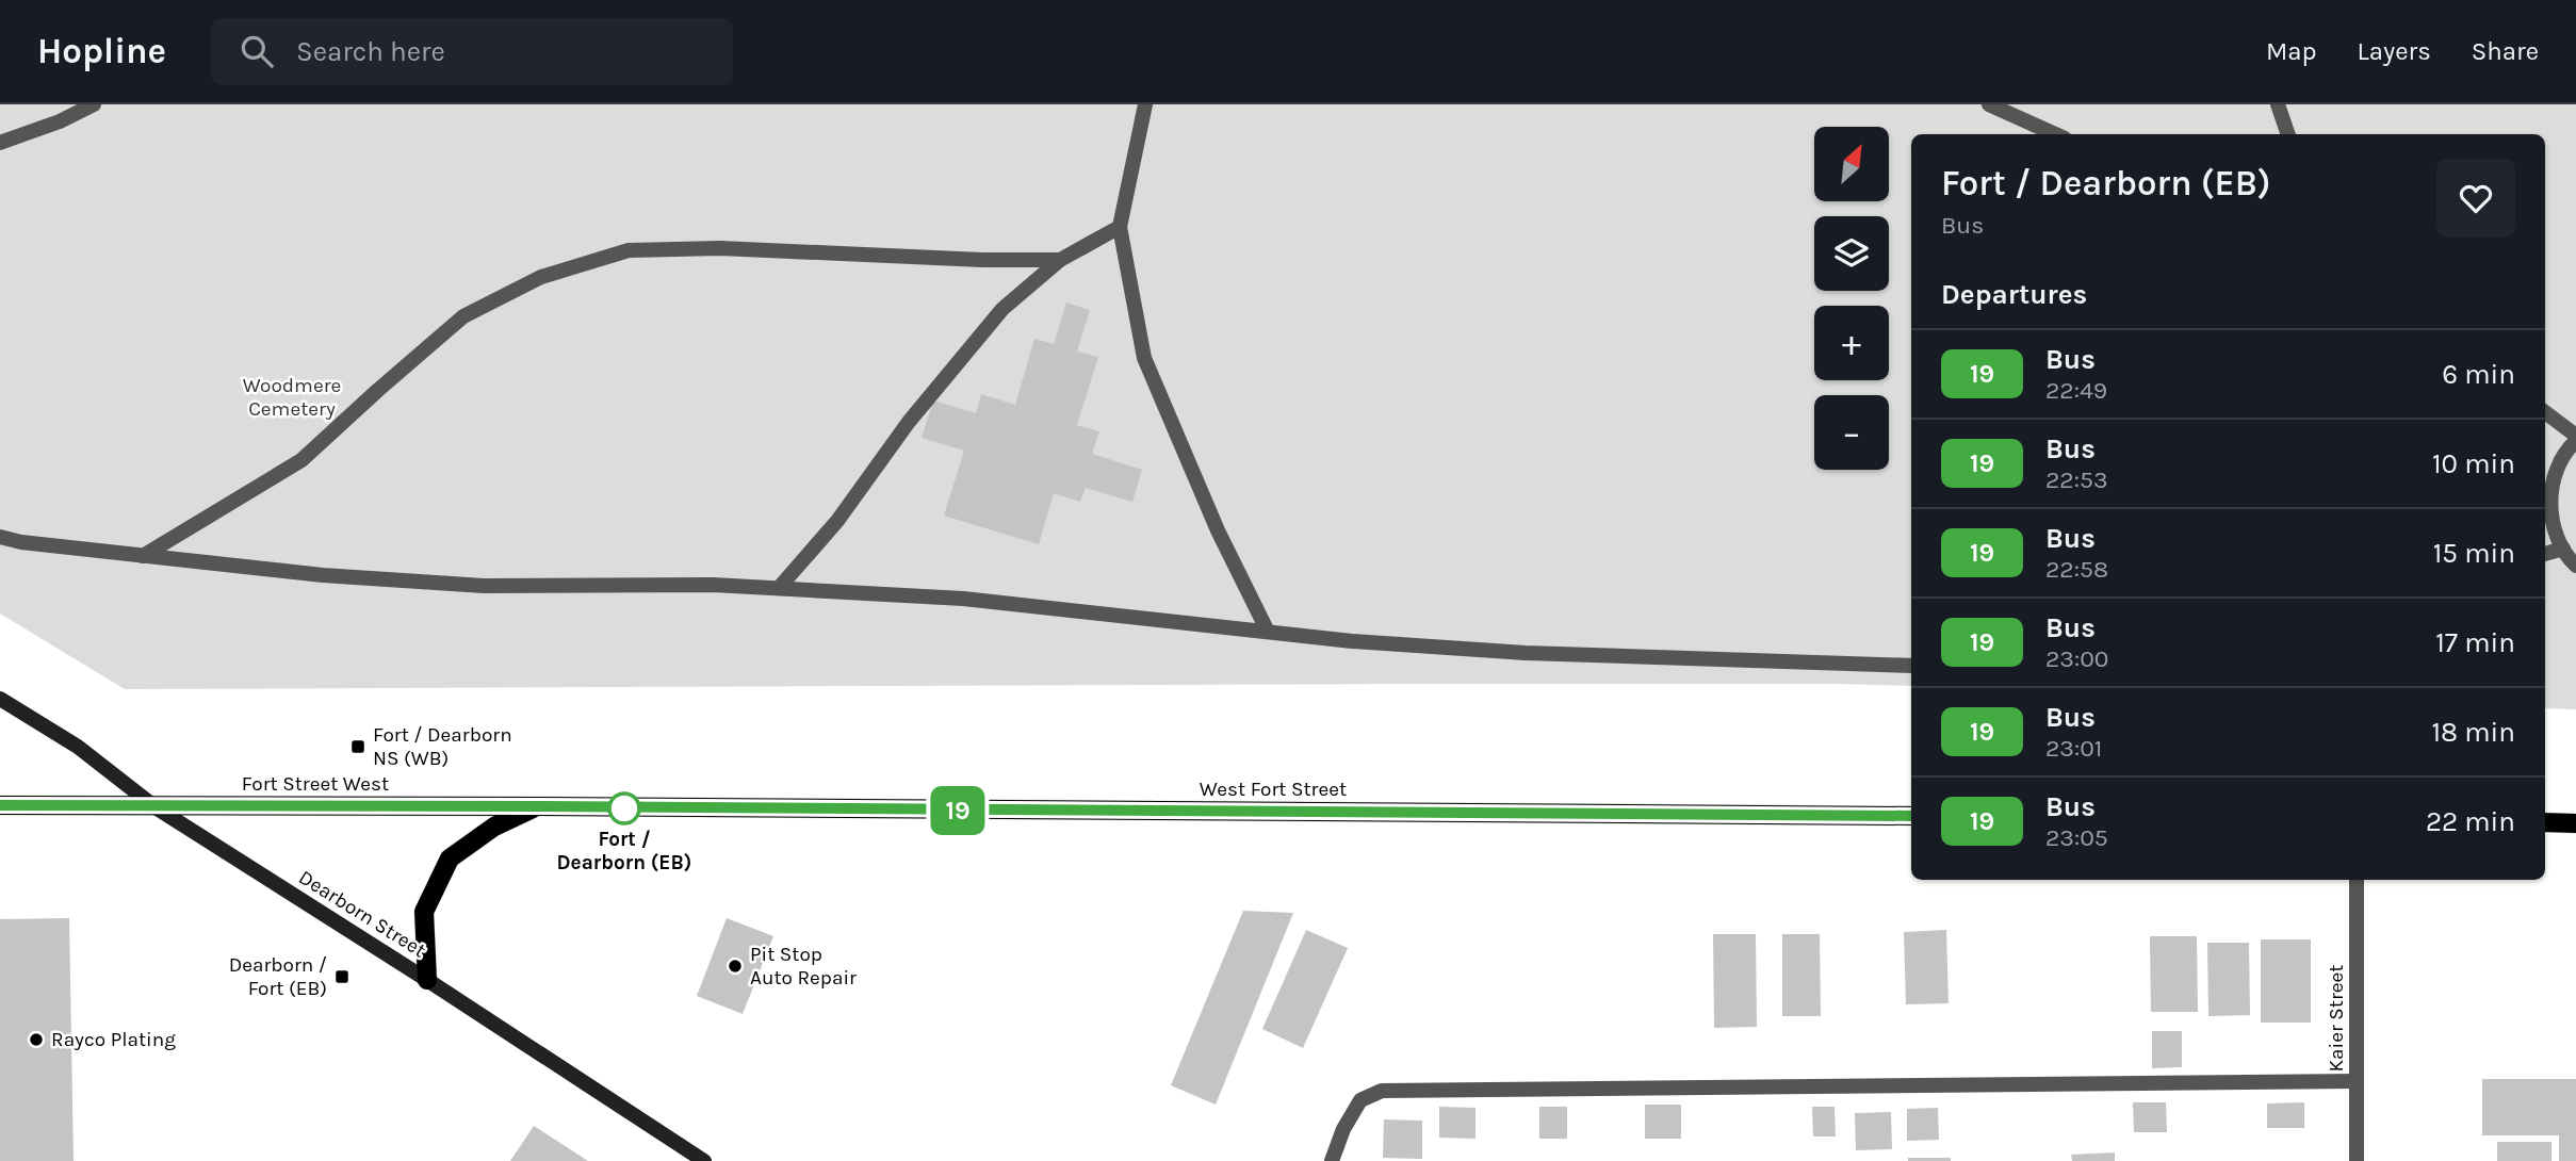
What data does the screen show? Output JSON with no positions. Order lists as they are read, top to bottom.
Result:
{
  "streets": {
    "main road": ["Fort Street West", "West Fort Street"],
    "street": ["Dearborn Street", "Kaier Street"]
  },
  "crossings": [
    ["Fort Street West", "West Fort Street"],
    ["Fort Street West", "Dearborn Street"]
  ],
  "parks": ["Woodmere Cemetery"],
  "places": {
    "transit": ["Fort / Dearborn NS (WB)", "Dearborn / Fort (EB)"],
    "other": ["Fort / Dearborn (EB)", "Pit Stop Auto Repair", "Rayco Plating"]
  },
  "lines": ["bus line 19"],
  "north": "top right",
  "page": {
    "header": "Hopline",
    "search": "Search here",
    "nav": ["Map", "Layers", "Share"],
    "on_map": "19",
    "map_buttons": ["+", "−"],
    "heading": [
      ["Fort / Dearborn (EB)", "Bus"],
      "Departures"
    ],
    "list": [
      {
        "mark": "19",
        "name": "Bus",
        "note": "22:49",
        "value": "6 min"
      },
      {
        "mark": "19",
        "name": "Bus",
        "note": "22:53",
        "value": "10 min"
      },
      {
        "mark": "19",
        "name": "Bus",
        "note": "22:58",
        "value": "15 min"
      },
      {
        "mark": "19",
        "name": "Bus",
        "note": "23:00",
        "value": "17 min"
      },
      {
        "mark": "19",
        "name": "Bus",
        "note": "23:01",
        "value": "18 min"
      },
      {
        "mark": "19",
        "name": "Bus",
        "note": "23:05",
        "value": "22 min"
      }
    ]
  }
}
